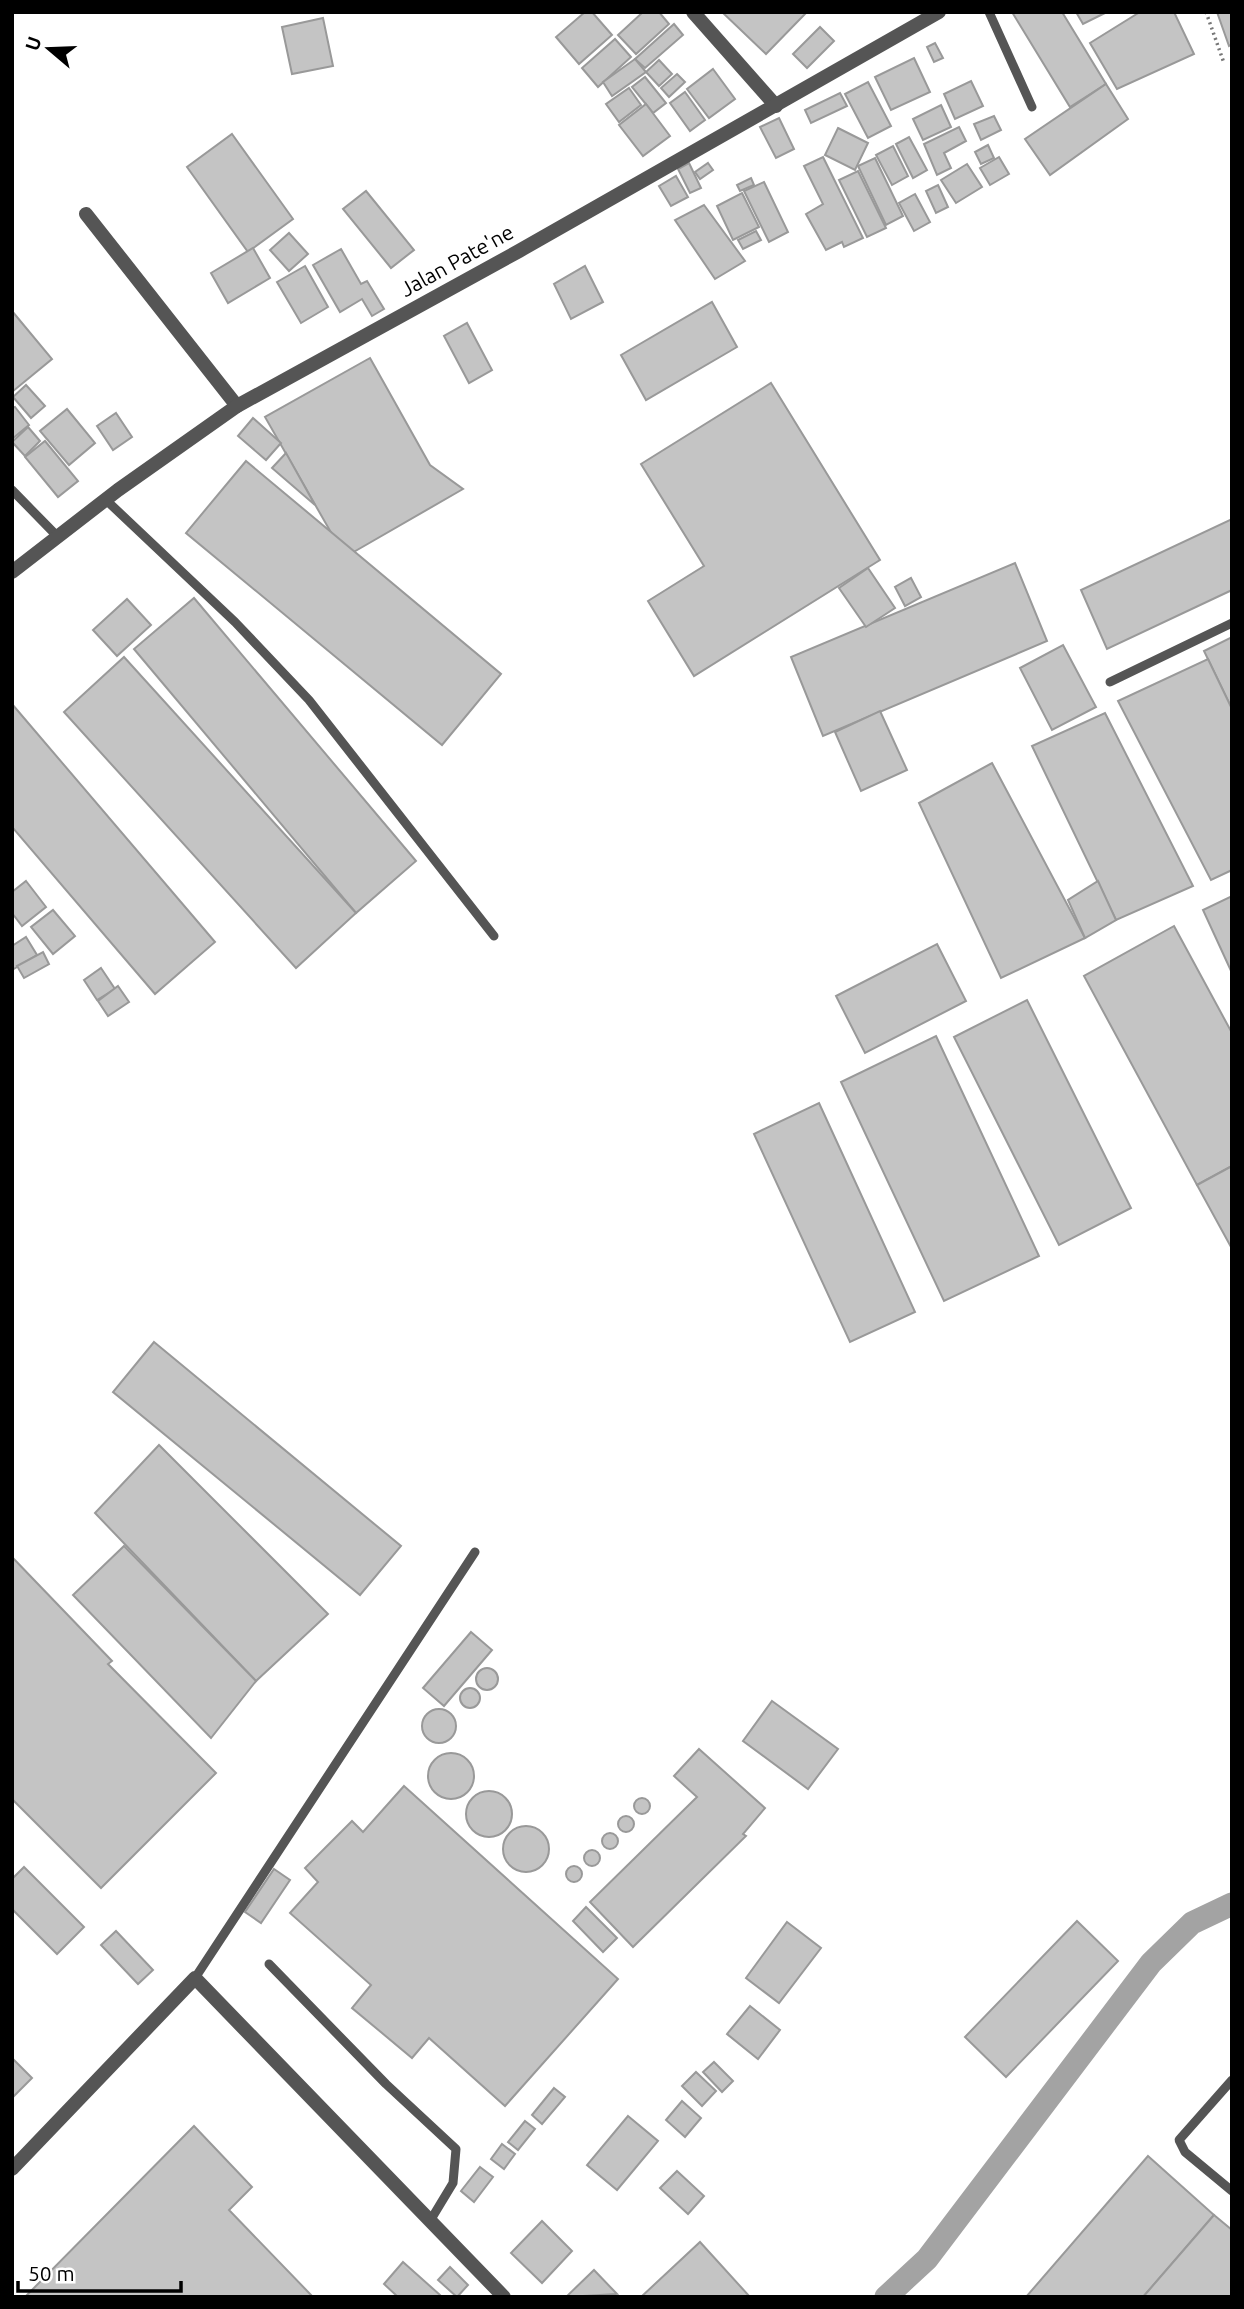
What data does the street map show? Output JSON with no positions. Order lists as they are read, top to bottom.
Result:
{
  "streets": {
    "street": ["Jalan Pate'ne"]
  },
  "scale_bar": "50 m",
  "north": "left"
}
